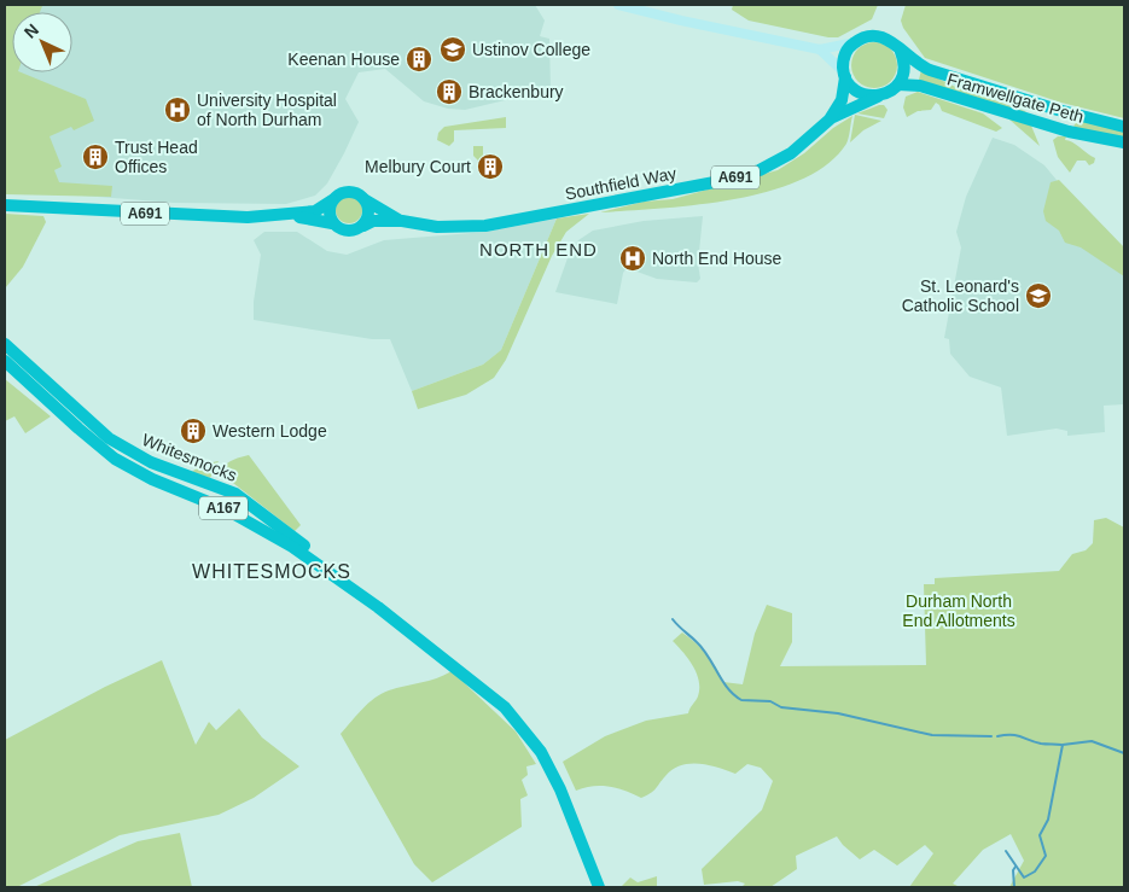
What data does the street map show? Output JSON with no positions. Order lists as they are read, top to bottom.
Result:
{
  "streets": {
    "highway": [
      "Framwellgate Peth",
      "A691",
      "Southfield Way",
      "Whitesmocks",
      "A167"
    ]
  },
  "crossings": [
    ["Framwellgate Peth", "Southfield Way"],
    ["A691", "Southfield Way"]
  ],
  "districts": ["NORTH END", "WHITESMOCKS"],
  "parks": ["Durham North End Allotments"],
  "places": {
    "school or university": ["Ustinov College", "St. Leonard's Catholic School"],
    "building": [
      "Keenan House",
      "Brackenbury",
      "Trust Head Offices",
      "Melbury Court",
      "Western Lodge"
    ],
    "hospital": ["University Hospital of North Durham", "North End House"]
  },
  "north": "top left"
}
